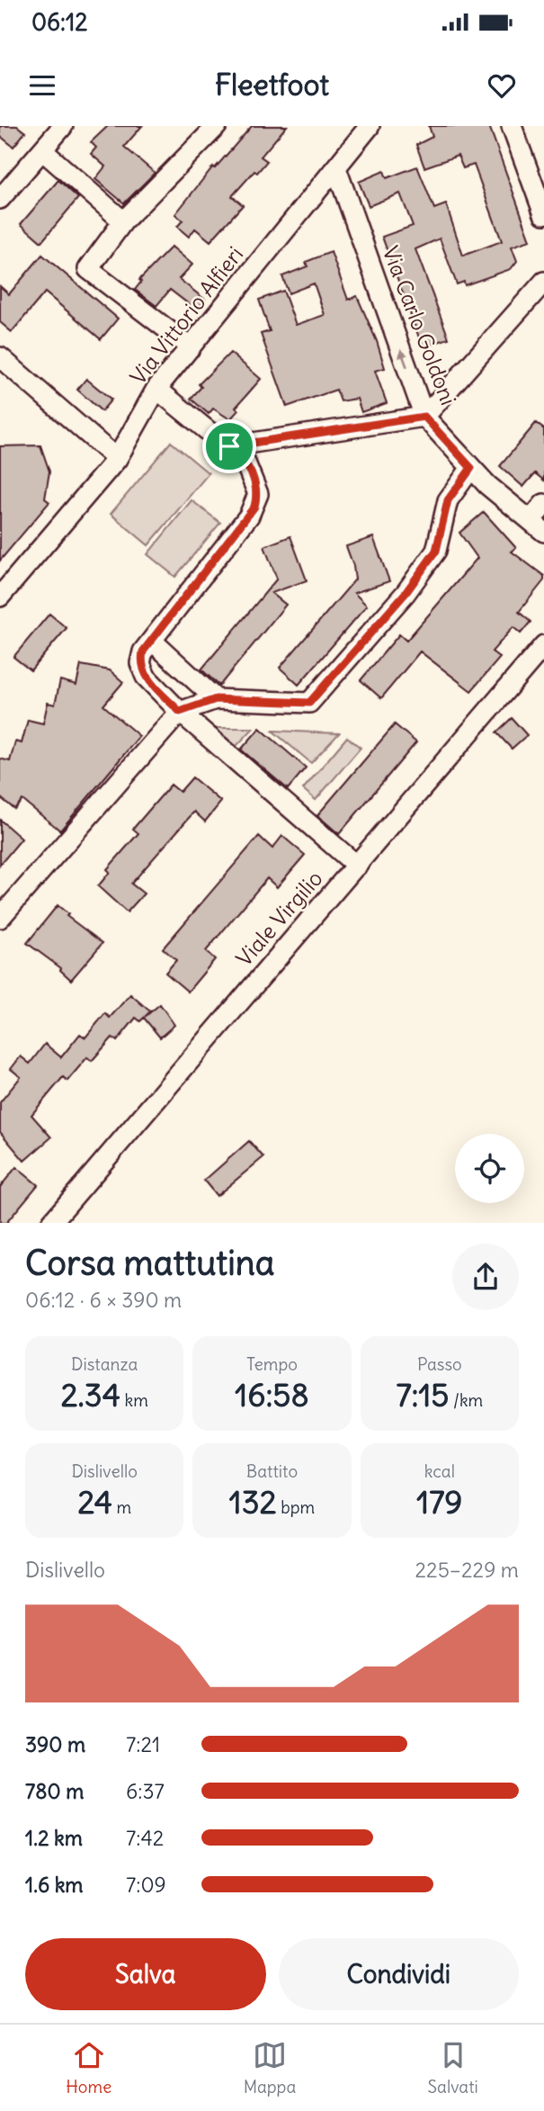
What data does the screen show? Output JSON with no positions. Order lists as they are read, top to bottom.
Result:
{
  "streets": {
    "street": ["Via Vittorio Alfieri", "Via Carlo Goldoni", "Viale Virgilio"]
  },
  "crossings": [
    ["Via Vittorio Alfieri", "Via Carlo Goldoni"]
  ],
  "one_way": ["Via Carlo Goldoni"],
  "page": {
    "status": "06:12",
    "header": "Fleetfoot",
    "heading": ["Corsa mattutina", "06:12 · 6 × 390 m"],
    "stats": [
      ["Distanza", "2.34 km"],
      ["Tempo", "16:58"],
      ["Passo", "7:15 /km"],
      ["Dislivello", "24 m"],
      ["Battito", "132 bpm"],
      ["kcal", "179"]
    ],
    "chart": ["Dislivello", "225–229 m"],
    "list": [
      {
        "name": "390 m",
        "note": "7:21"
      },
      {
        "name": "780 m",
        "note": "6:37"
      },
      {
        "name": "1.2 km",
        "note": "7:42"
      },
      {
        "name": "1.6 km",
        "note": "7:09"
      }
    ],
    "buttons": ["Salva", "Condividi"],
    "tabs": ["Home", "Mappa", "Salvati"]
  }
}
